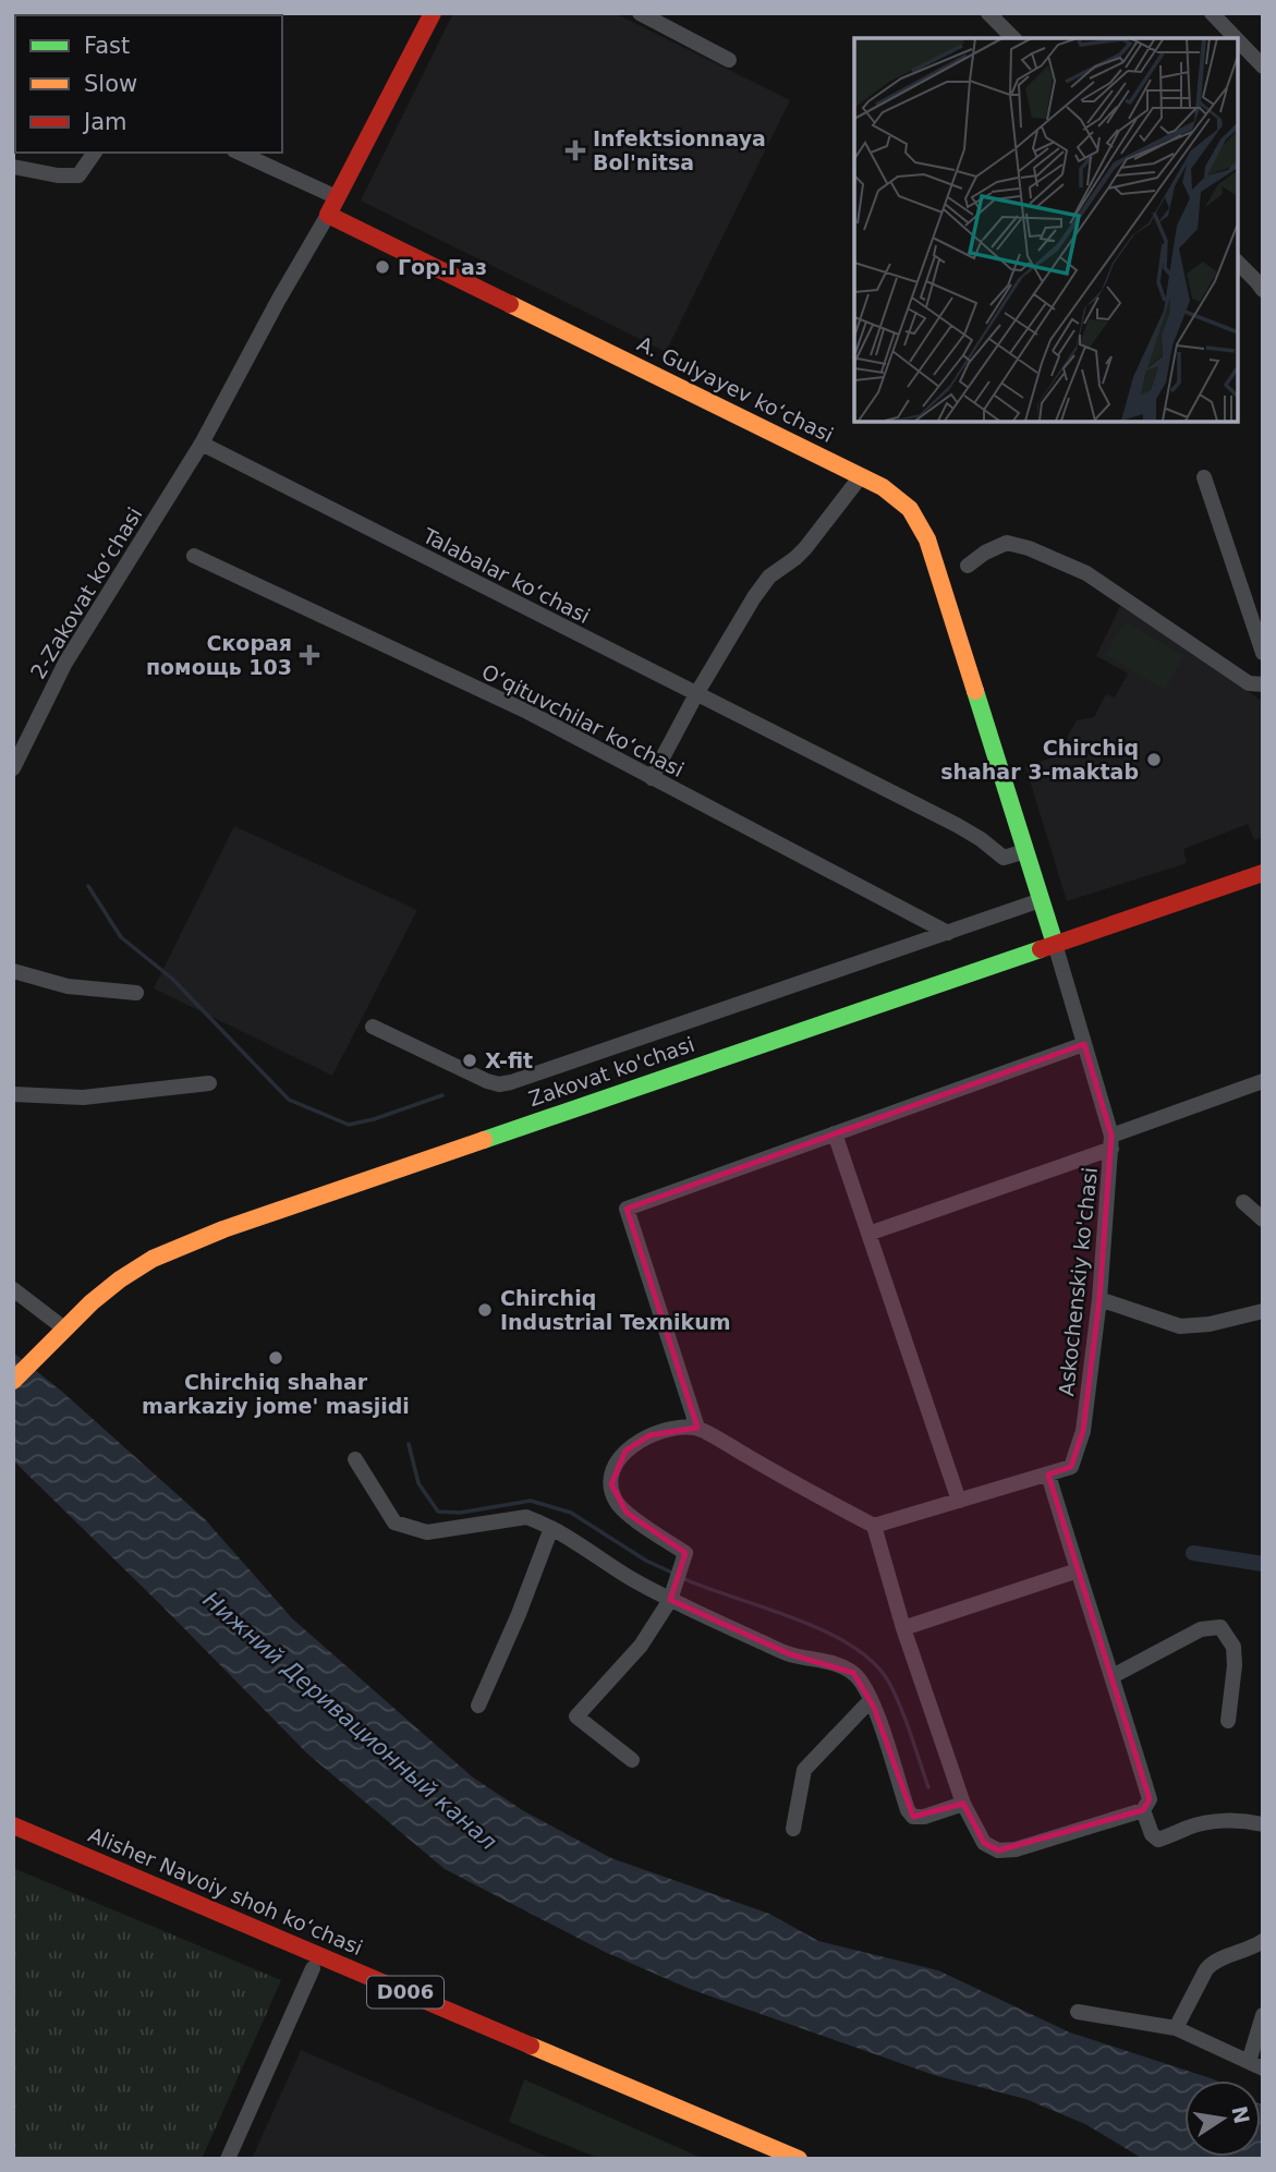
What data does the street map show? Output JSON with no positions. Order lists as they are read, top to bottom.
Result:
{
  "streets": {
    "main road": [
      "A. Gulyayev ko‘chasi",
      "Zakovat ko'chasi",
      "Alisher Navoiy shoh koʻchasi",
      "D006"
    ],
    "street": [
      "Talabalar ko‘chasi",
      "2-Zakovat ko‘chasi",
      "O‘qituvchilar ko‘chasi",
      "Askochenskiy ko'chasi"
    ]
  },
  "crossings": [
    ["A. Gulyayev ko‘chasi", "Talabalar ko‘chasi"],
    ["A. Gulyayev ko‘chasi", "Zakovat ko'chasi"],
    ["Talabalar ko‘chasi", "2-Zakovat ko‘chasi"]
  ],
  "water": ["Нижний Деривационный канал"],
  "places": {
    "health": ["Infektsionnaya Bol'nitsa", "Скорая помощь 103"],
    "other": [
      "Гор.Газ",
      "Chirchiq shahar 3-maktab",
      "X-fit",
      "Chirchiq Industrial Texnikum",
      "Chirchiq shahar markaziy jome' masjidi"
    ]
  },
  "legend": ["Fast", "Slow", "Jam"],
  "north": "right"
}
